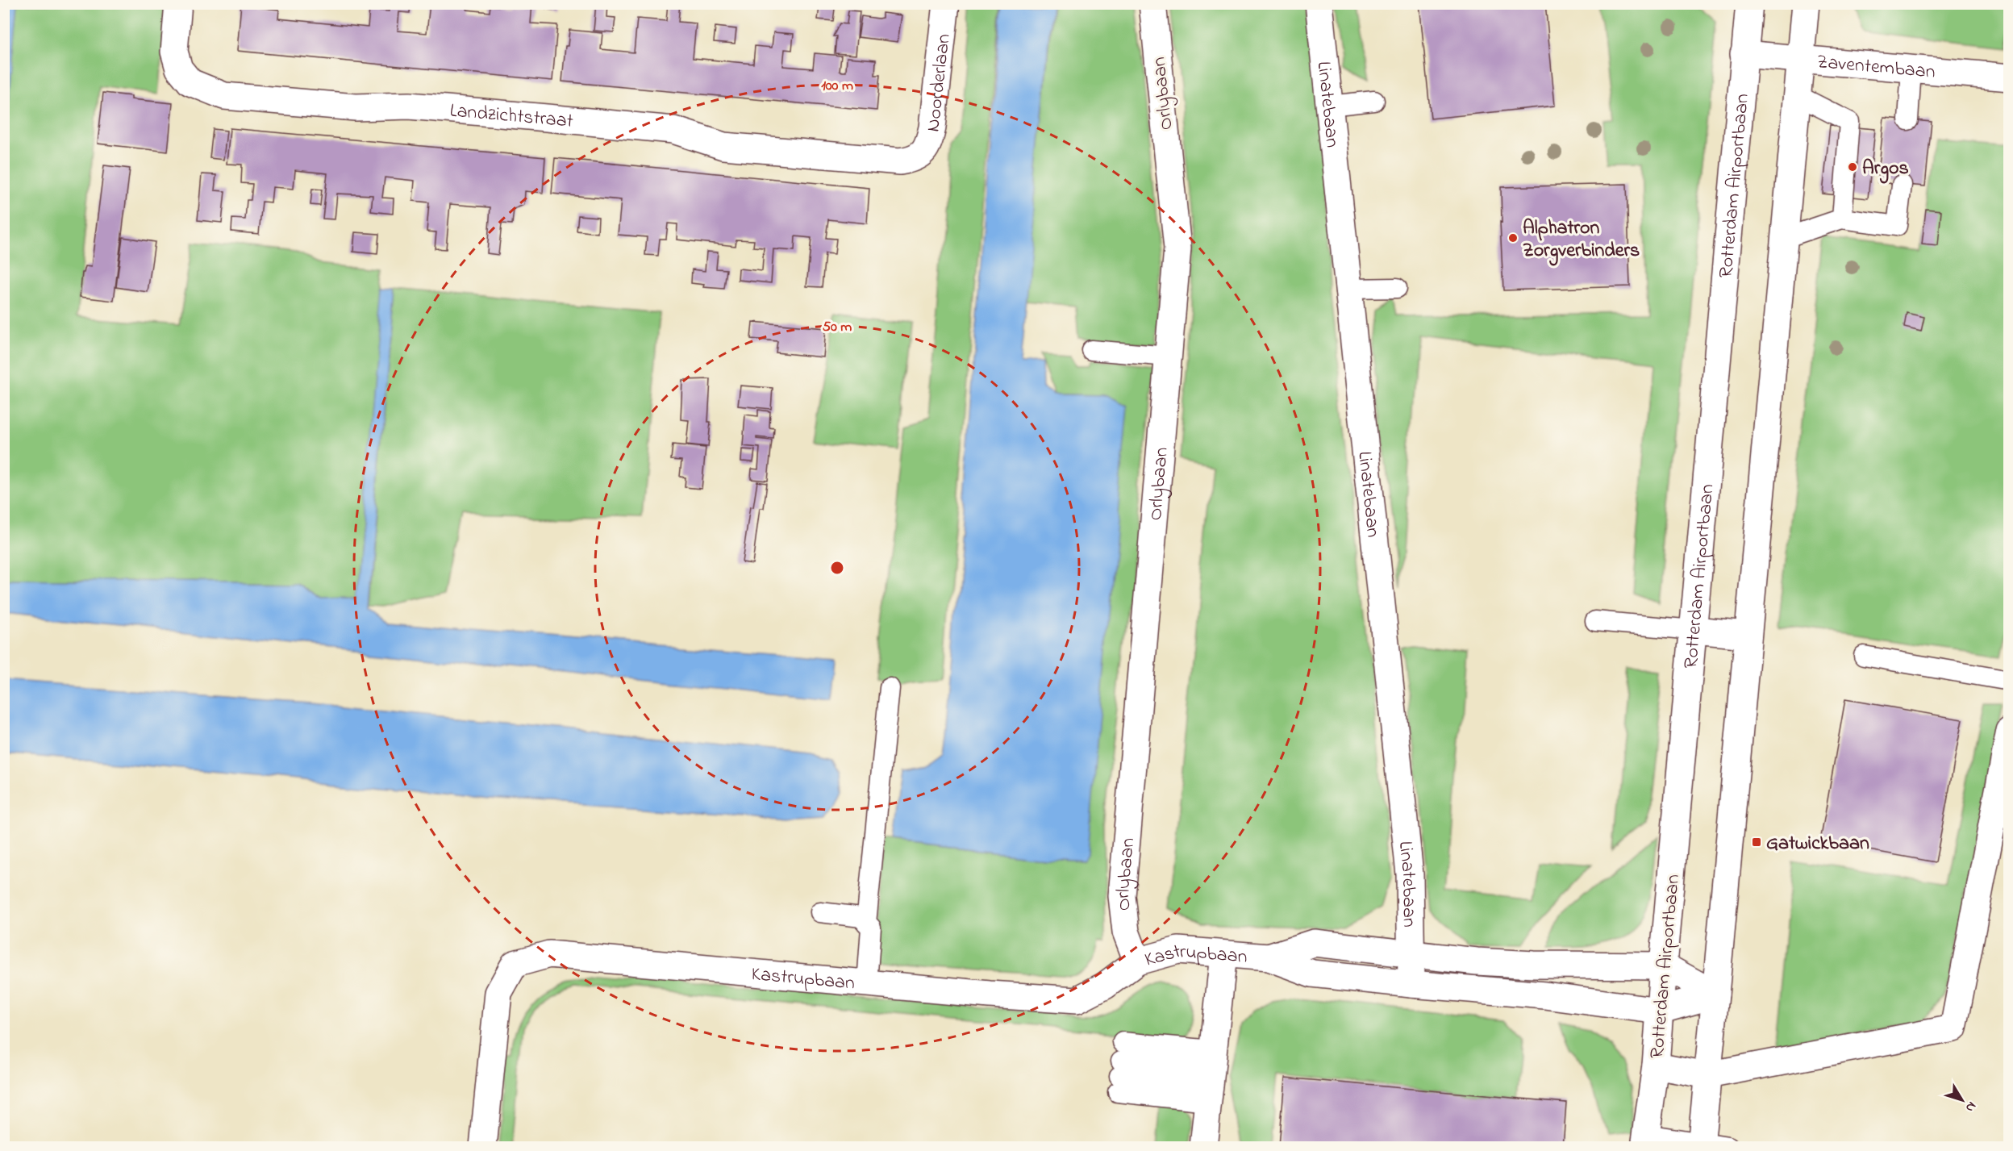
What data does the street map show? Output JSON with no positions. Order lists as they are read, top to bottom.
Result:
{
  "streets": {
    "street": [
      "Zaventembaan",
      "Noorderlaan",
      "Orlybaan",
      "Linatebaan",
      "Landzichtstraat",
      "Rotterdam Airportbaan",
      "Kastrupbaan"
    ]
  },
  "crossings": [
    ["Zaventembaan", "Rotterdam Airportbaan"],
    ["Noorderlaan", "Landzichtstraat"],
    ["Orlybaan", "Kastrupbaan"],
    ["Linatebaan", "Kastrupbaan"],
    ["Rotterdam Airportbaan", "Kastrupbaan"]
  ],
  "places": {
    "other": ["Argos", "Alphatron Zorgverbinders"],
    "transit": ["Gatwickbaan"]
  },
  "north": "bottom right",
  "rings": ["100 m", "50 m"]
}
